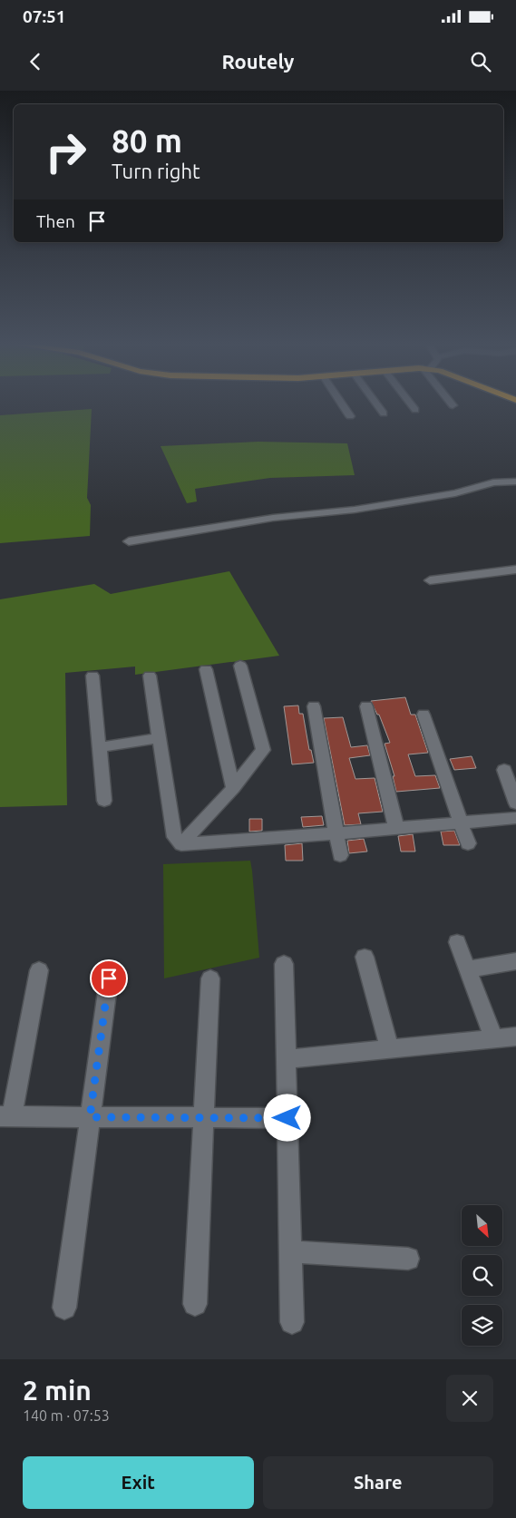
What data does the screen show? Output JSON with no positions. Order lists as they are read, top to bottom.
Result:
{
  "north": "bottom right",
  "page": {
    "status": "07:51",
    "header": "Routely",
    "turn": ["80 m", "Turn right"],
    "then": "Then",
    "heading": ["2 min", "140 m · 07:53"],
    "buttons": ["Exit", "Share"]
  }
}
